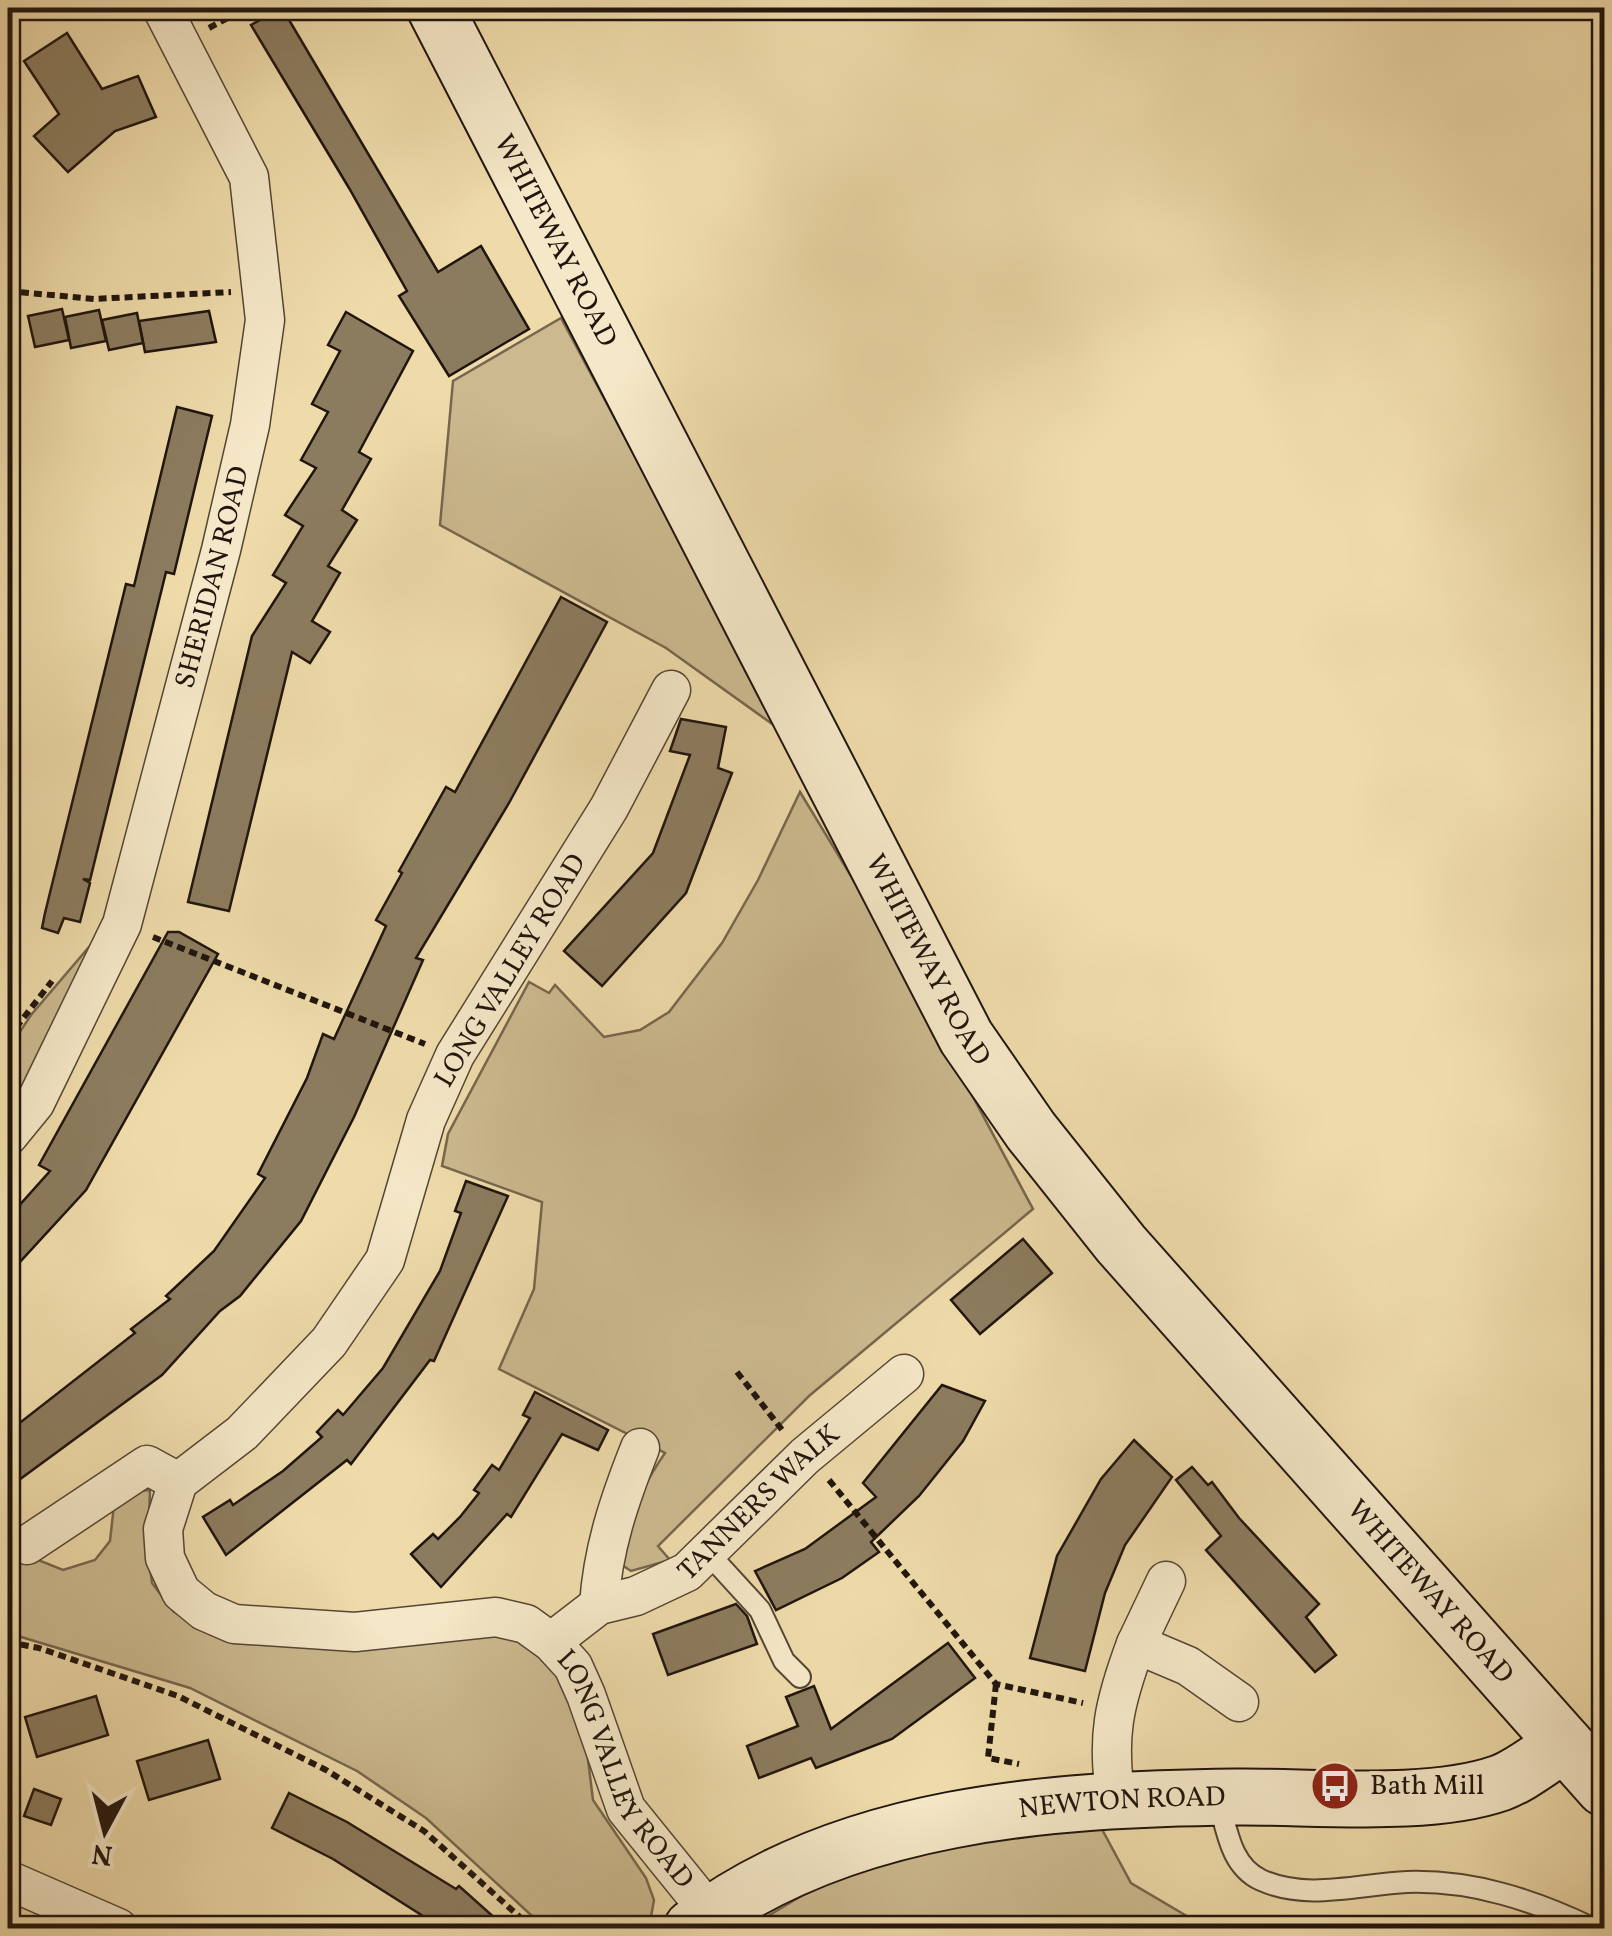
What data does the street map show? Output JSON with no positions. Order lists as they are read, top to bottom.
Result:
{
  "streets": {
    "street": [
      "WHITEWAY ROAD",
      "SHERIDAN ROAD",
      "LONG VALLEY ROAD",
      "TANNERS WALK",
      "NEWTON ROAD"
    ]
  },
  "crossings": [
    ["WHITEWAY ROAD", "NEWTON ROAD"],
    ["LONG VALLEY ROAD", "TANNERS WALK"],
    ["LONG VALLEY ROAD", "NEWTON ROAD"]
  ],
  "places": {
    "bus stop": ["Bath Mill"]
  },
  "north": "bottom"
}
